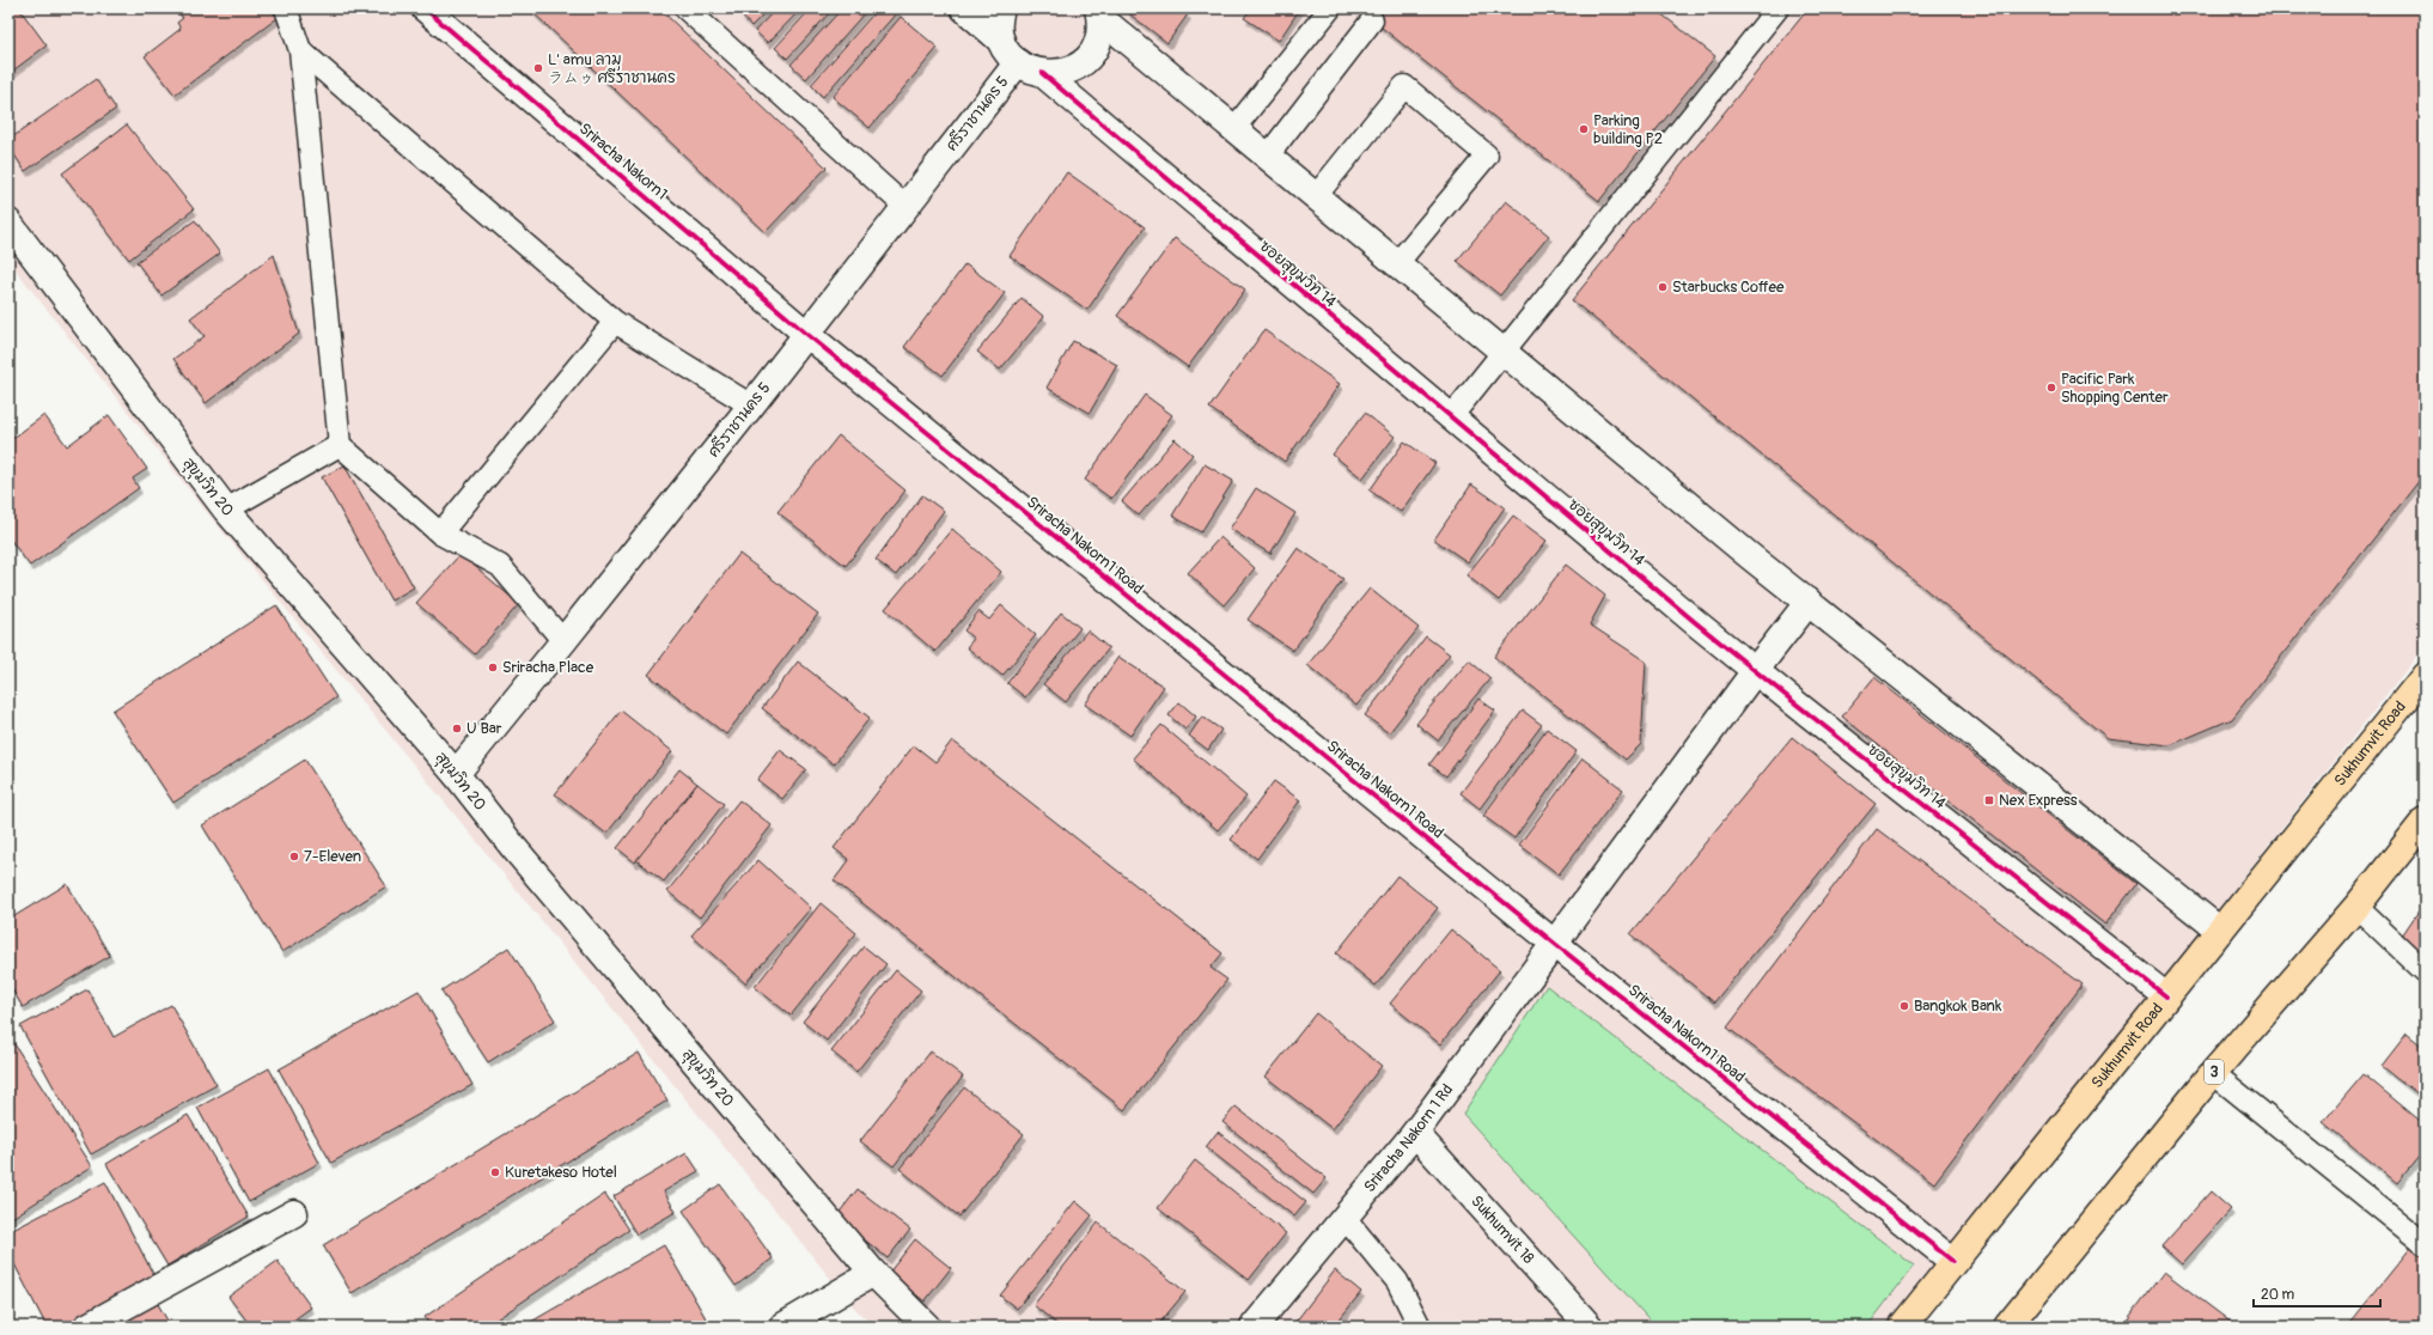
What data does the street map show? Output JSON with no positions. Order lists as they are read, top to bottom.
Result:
{
  "streets": {
    "highway": ["Sukhumvit Road", "3"],
    "street": [
      "ศรีราชานคร 5",
      "Sriracha Nakorn1",
      "ซอยสุขุมวิท 14",
      "สุขุมวิท 20",
      "Sriracha Nakorn1 Road",
      "Sriracha Nakorn 1 Rd",
      "Sukhumvit 18"
    ]
  },
  "crossings": [
    ["ศรีราชานคร 5", "Sriracha Nakorn1"],
    ["ศรีราชานคร 5", "สุขุมวิท 20"],
    ["ศรีราชานคร 5", "Sriracha Nakorn1 Road"],
    ["Sriracha Nakorn1", "Sriracha Nakorn1 Road"],
    ["ซอยสุขุมวิท 14", "Sukhumvit Road"],
    ["ซอยสุขุมวิท 14", "Sriracha Nakorn 1 Rd"],
    ["Sriracha Nakorn1 Road", "Sukhumvit Road"],
    ["Sriracha Nakorn1 Road", "Sriracha Nakorn 1 Rd"],
    ["Sriracha Nakorn 1 Rd", "Sukhumvit 18"]
  ],
  "places": {
    "other": [
      "L' amu ลามู ラムゥ ศรีราชานคร",
      "Parking building P2",
      "Starbucks Coffee",
      "Pacific Park Shopping Center",
      "Sriracha Place",
      "U Bar",
      "7-Eleven",
      "Bangkok Bank",
      "Kuretakeso Hotel"
    ],
    "transit": ["Nex Express"]
  },
  "scale_bar": "20 m"
}
